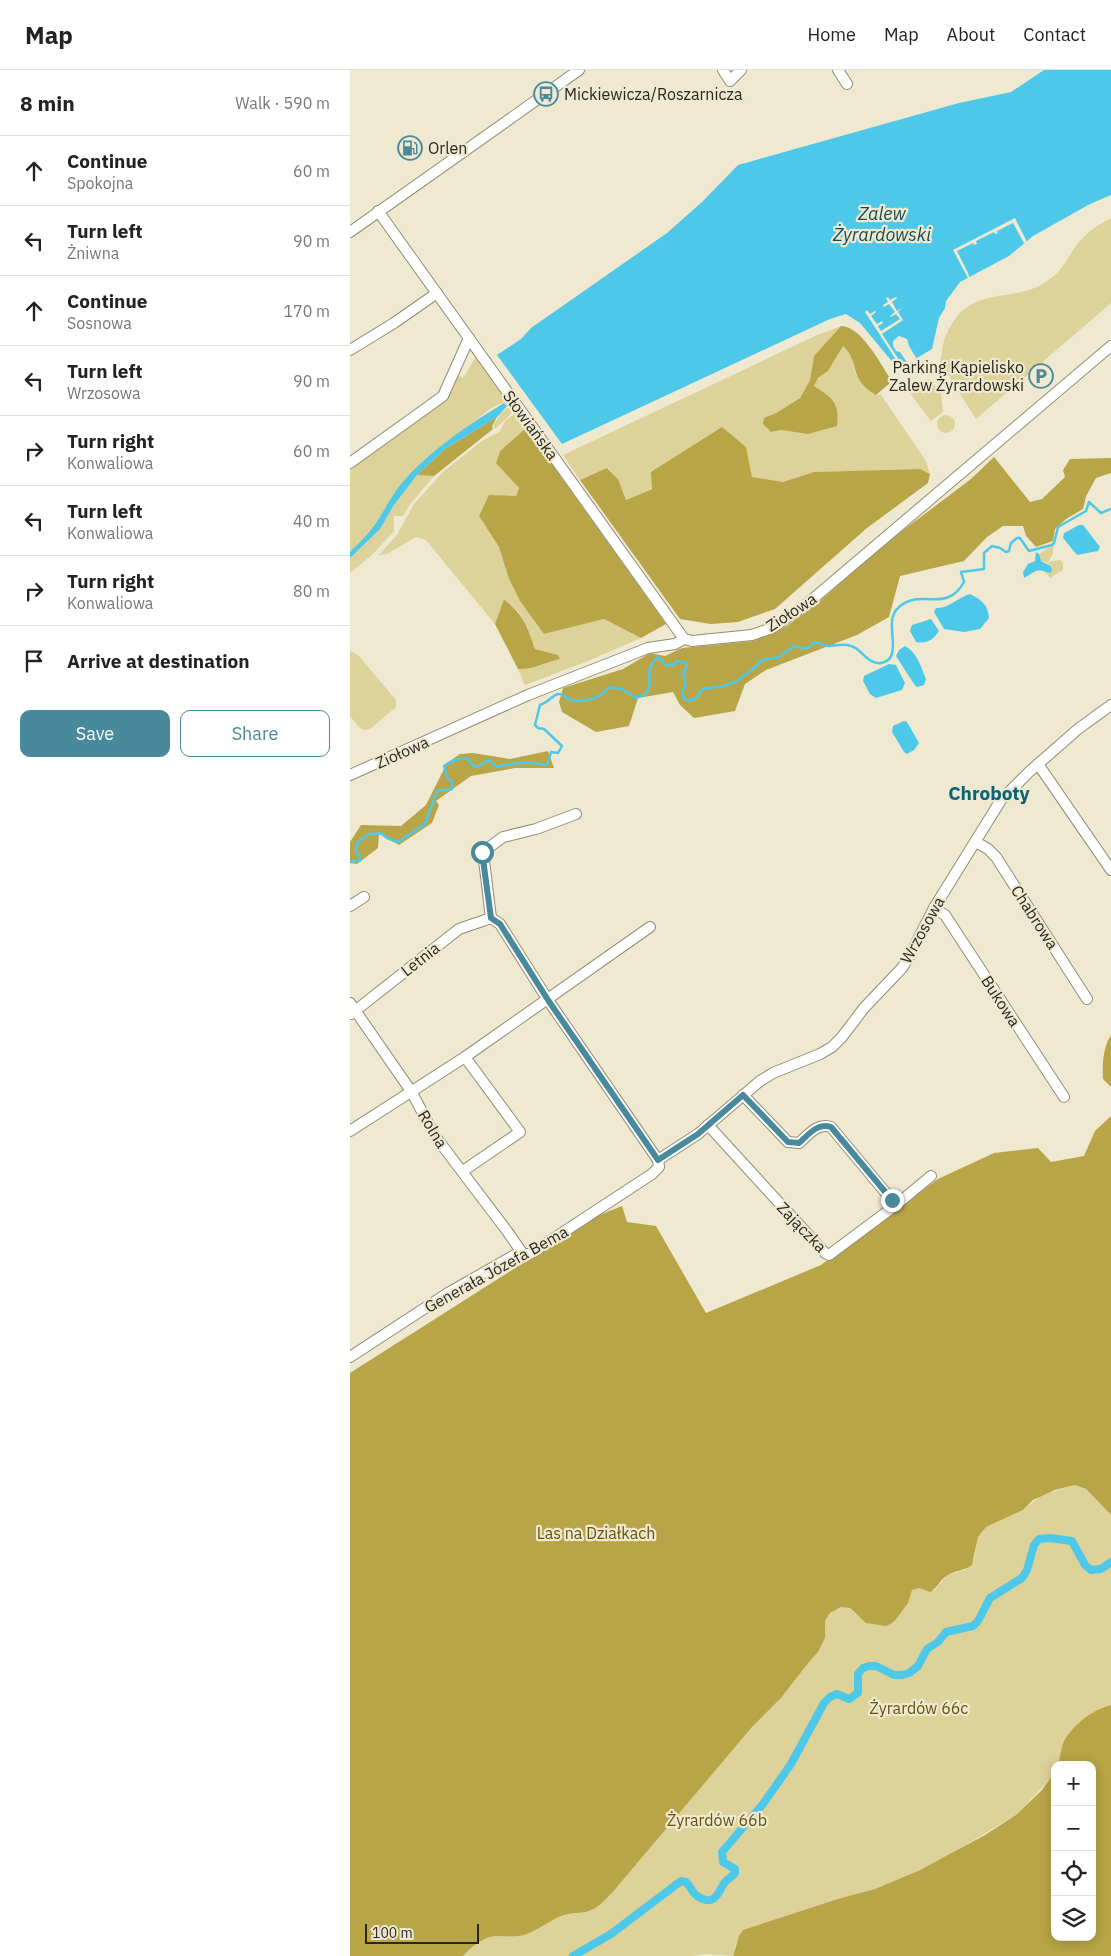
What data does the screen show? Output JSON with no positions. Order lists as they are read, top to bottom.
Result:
{
  "streets": {
    "street": [
      "Słowiańska",
      "Ziołowa",
      "Chabrowa",
      "Wrzosowa",
      "Letnia",
      "Bukowa",
      "Rolna",
      "Zajączka",
      "Generała Józefa Bema"
    ]
  },
  "crossings": [
    ["Słowiańska", "Ziołowa"],
    ["Chabrowa", "Wrzosowa"],
    ["Wrzosowa", "Bukowa"],
    ["Wrzosowa", "Zajączka"],
    ["Wrzosowa", "Generała Józefa Bema"],
    ["Letnia", "Rolna"],
    ["Rolna", "Generała Józefa Bema"]
  ],
  "districts": ["Chroboty"],
  "water": ["Zalew Żyrardowski"],
  "parks": ["Las na Działkach", "Żyrardów 66c", "Żyrardów 66b"],
  "places": {
    "bus stop": ["Mickiewicza/Roszarnicza"],
    "fuel station": ["Orlen"],
    "parking": ["Parking Kąpielisko Zalew Żyrardowski"]
  },
  "scale_bar": "100 m",
  "page": {
    "header": "Map",
    "nav": [
      "Home",
      "Map",
      "About",
      "Contact"
    ],
    "heading": ["8 min", "Walk · 590 m"],
    "list": [
      ["Continue", "Spokojna", "60 m"],
      ["Turn left", "Żniwna", "90 m"],
      ["Continue", "Sosnowa", "170 m"],
      ["Turn left", "Wrzosowa", "90 m"],
      ["Turn right", "Konwaliowa", "60 m"],
      ["Turn left", "Konwaliowa", "40 m"],
      ["Turn right", "Konwaliowa", "80 m"],
      "Arrive at destination"
    ],
    "buttons": ["Save", "Share"],
    "map_buttons": ["+", "−"],
    "scale": "100 m"
  }
}
